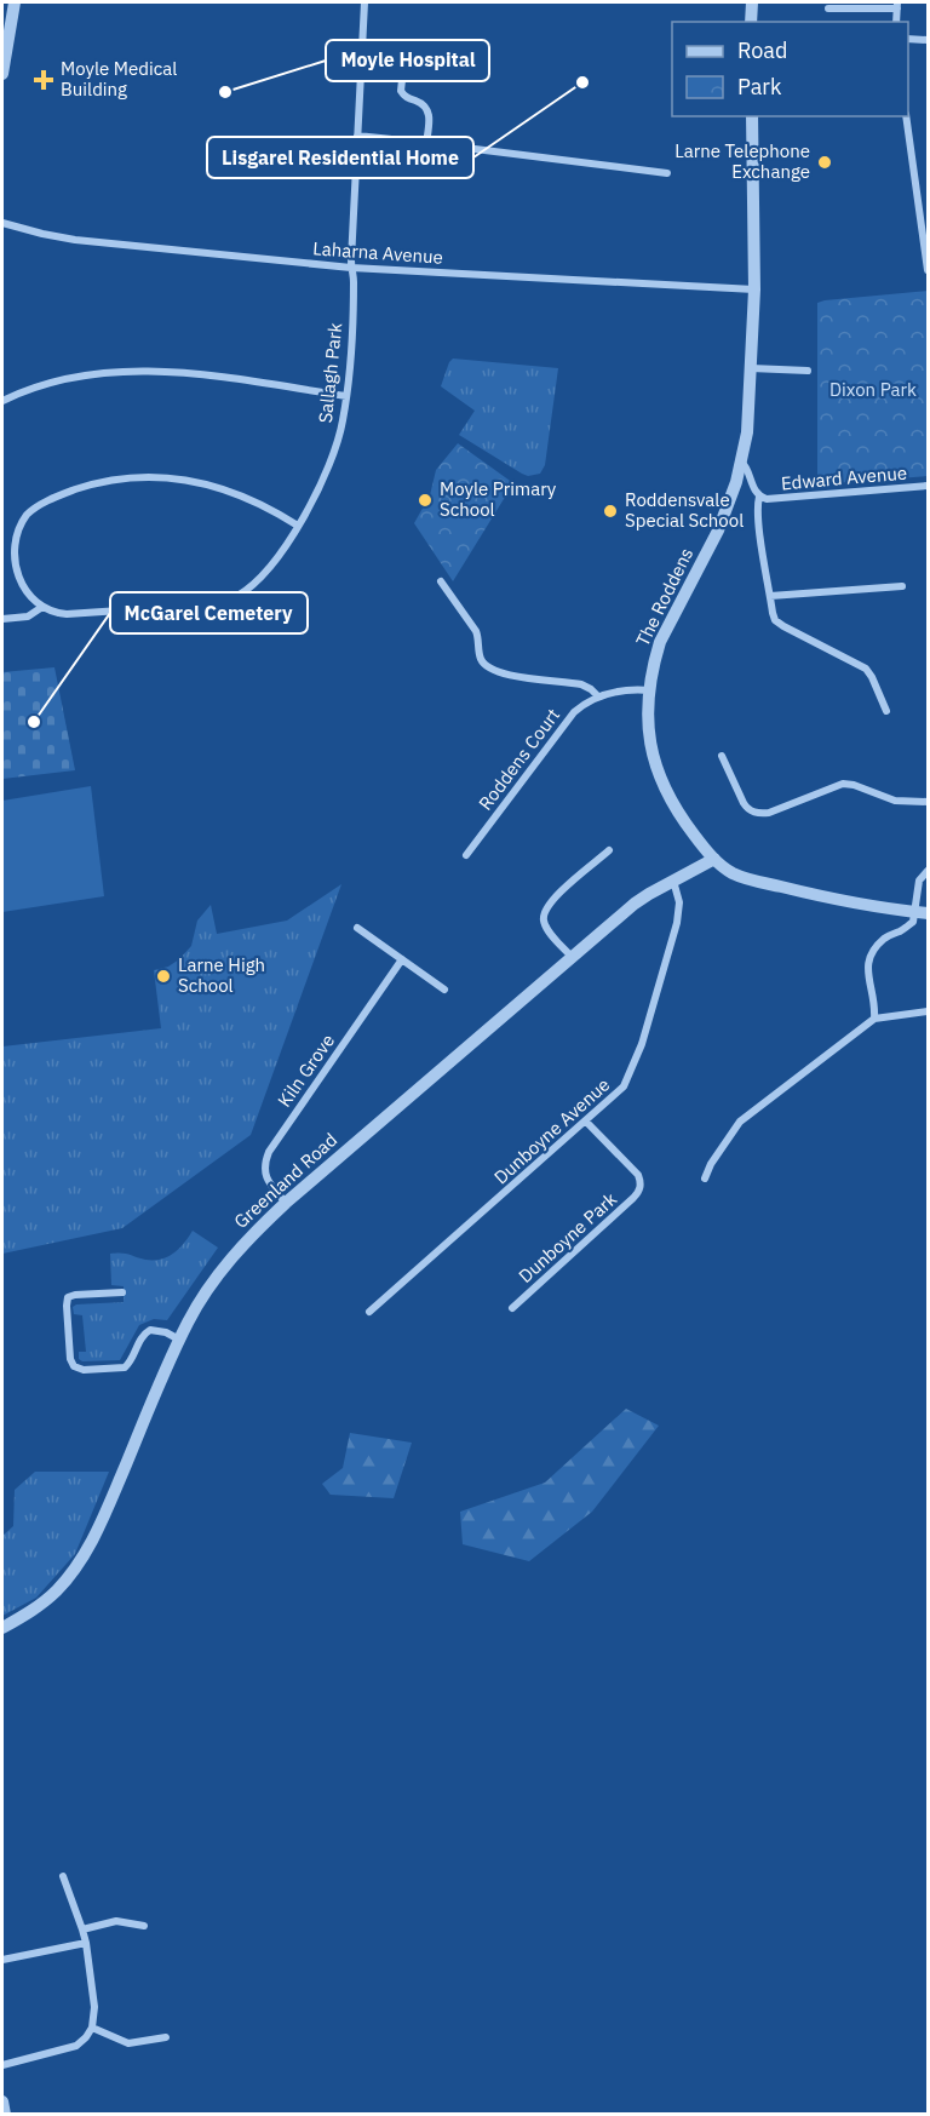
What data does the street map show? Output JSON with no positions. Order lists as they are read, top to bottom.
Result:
{
  "streets": {
    "street": [
      "Laharna Avenue",
      "Sallagh Park",
      "Edward Avenue",
      "The Roddens",
      "Roddens Court",
      "Kiln Grove",
      "Dunboyne Avenue",
      "Greenland Road",
      "Dunboyne Park"
    ]
  },
  "crossings": [
    ["Laharna Avenue", "Sallagh Park"],
    ["Laharna Avenue", "The Roddens"],
    ["Edward Avenue", "The Roddens"],
    ["The Roddens", "Roddens Court"],
    ["The Roddens", "Greenland Road"],
    ["Kiln Grove", "Greenland Road"],
    ["Dunboyne Avenue", "Greenland Road"],
    ["Dunboyne Avenue", "Dunboyne Park"]
  ],
  "parks": ["Dixon Park"],
  "places": {
    "health": ["Moyle Medical Building"],
    "other": [
      "Lisgarel Residential Home",
      "Moyle Hospital",
      "Larne Telephone Exchange",
      "Moyle Primary School",
      "Roddensvale Special School",
      "McGarel Cemetery",
      "Larne High School"
    ]
  },
  "legend": ["Road", "Park"]
}
